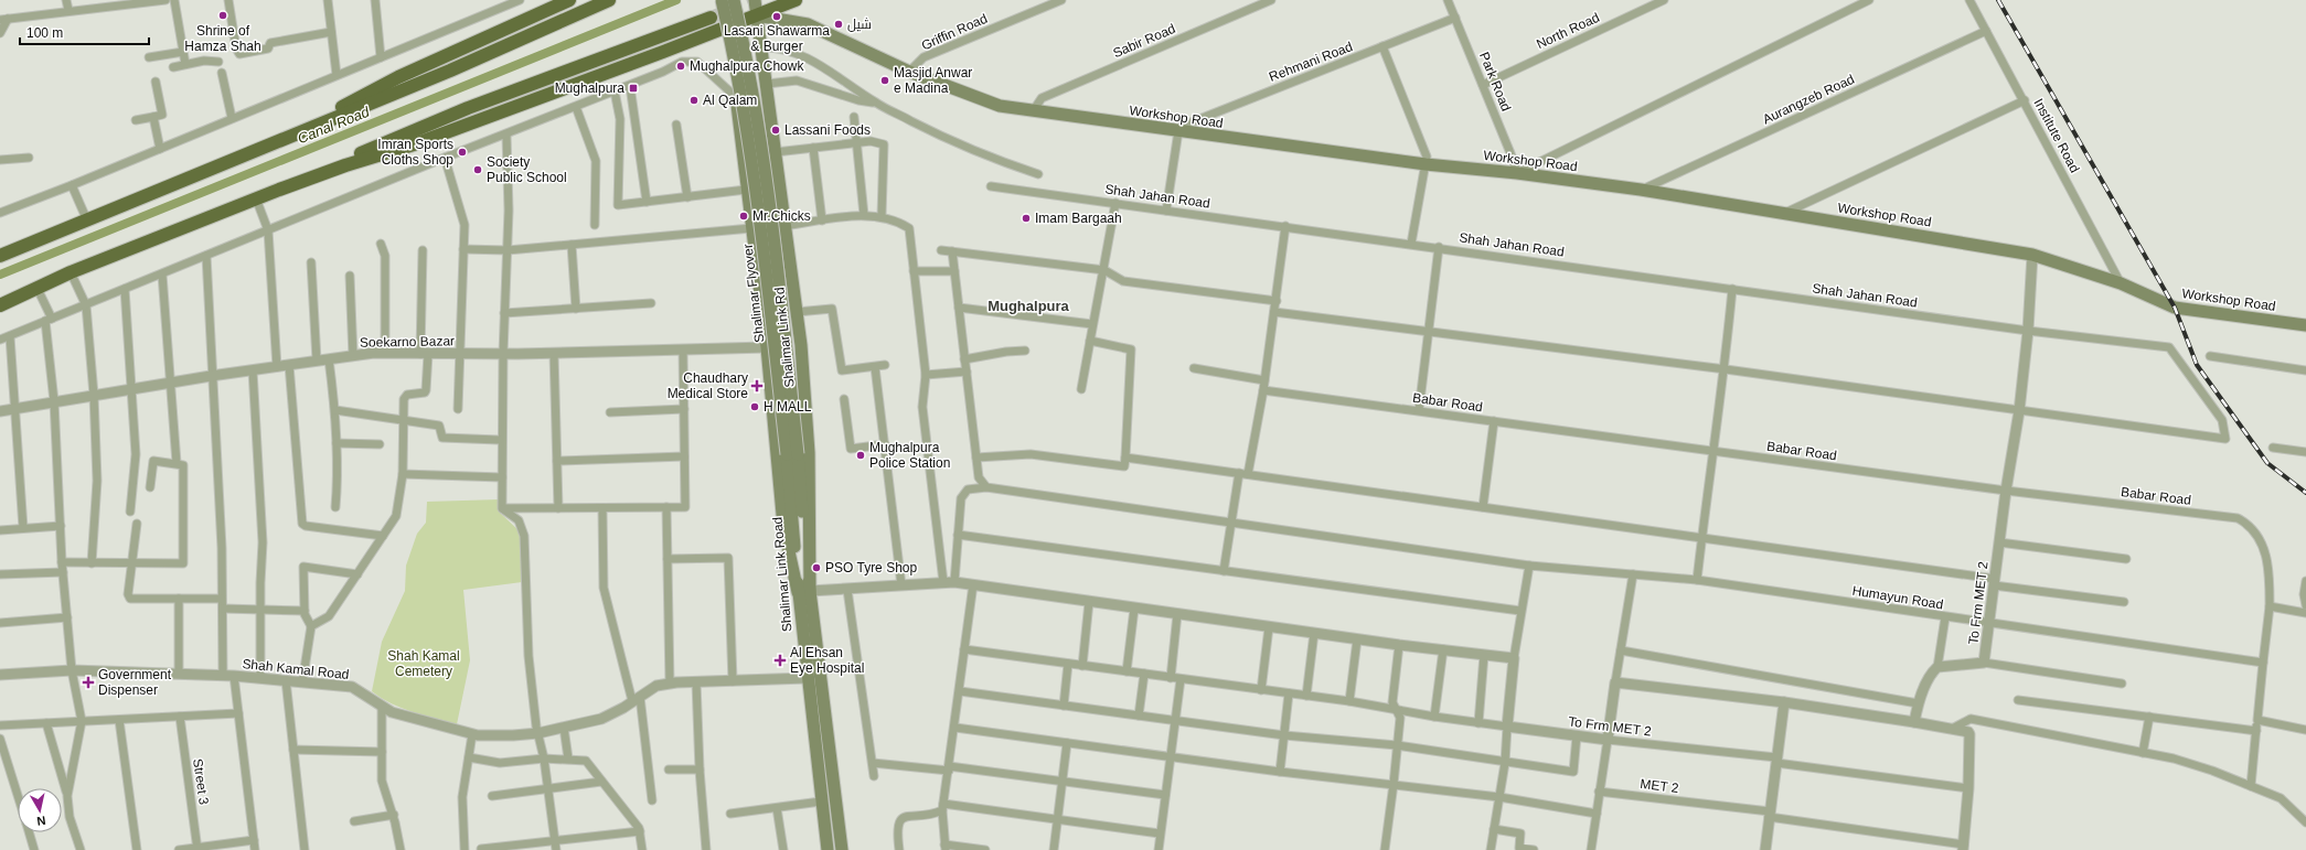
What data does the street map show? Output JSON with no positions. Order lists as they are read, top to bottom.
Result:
{
  "streets": {
    "main road": [
      "Workshop Road",
      "Shalimar Flyover",
      "Shalimar Link Rd",
      "Shalimar Link Road"
    ],
    "street": [
      "North Road",
      "Griffin Road",
      "Sabir Road",
      "Rehmani Road",
      "Park Road",
      "Aurangzeb Road",
      "Institute Road",
      "Shah Jahan Road",
      "Soekarno Bazar",
      "Babar Road",
      "Humayun Road",
      "To Frm MET 2",
      "Shah Kamal Road",
      "Street 3",
      "MET 2"
    ]
  },
  "crossings": [
    ["North Road", "Park Road"],
    ["Griffin Road", "Workshop Road"],
    ["Sabir Road", "Workshop Road"],
    ["Rehmani Road", "Park Road"],
    ["Rehmani Road", "Workshop Road"],
    ["Park Road", "Workshop Road"],
    ["Aurangzeb Road", "Workshop Road"],
    ["Aurangzeb Road", "Institute Road"],
    ["Workshop Road", "Institute Road"],
    ["Workshop Road", "Shalimar Link Rd"],
    ["Workshop Road", "To Frm MET 2"],
    ["Shah Jahan Road", "To Frm MET 2"],
    ["Shalimar Flyover", "Shalimar Link Rd"],
    ["Shalimar Flyover", "Shalimar Link Road"],
    ["Shalimar Link Rd", "Soekarno Bazar"],
    ["Shalimar Link Rd", "Shalimar Link Road"],
    ["Babar Road", "To Frm MET 2"],
    ["Shalimar Link Road", "Shah Kamal Road"],
    ["Humayun Road", "To Frm MET 2"]
  ],
  "districts": ["Mughalpura"],
  "water": ["Canal Road"],
  "parks": ["Shah Kamal Cemetery"],
  "places": {
    "other": [
      "Shrine of Hamza Shah",
      "Lasani Shawarma & Burger",
      "شیل",
      "Mughalpura Chowk",
      "Masjid Anwar e Madina",
      "Al Qalam",
      "Lassani Foods",
      "Imran Sports Cloths Shop",
      "Society Public School",
      "Mr.Chicks",
      "Imam Bargaah",
      "H MALL",
      "Mughalpura Police Station",
      "PSO Tyre Shop"
    ],
    "transit": ["Mughalpura"],
    "health": ["Chaudhary Medical Store", "Al Ehsan Eye Hospital", "Government Dispenser"]
  },
  "scale_bar": "100 m",
  "north": "bottom"
}
